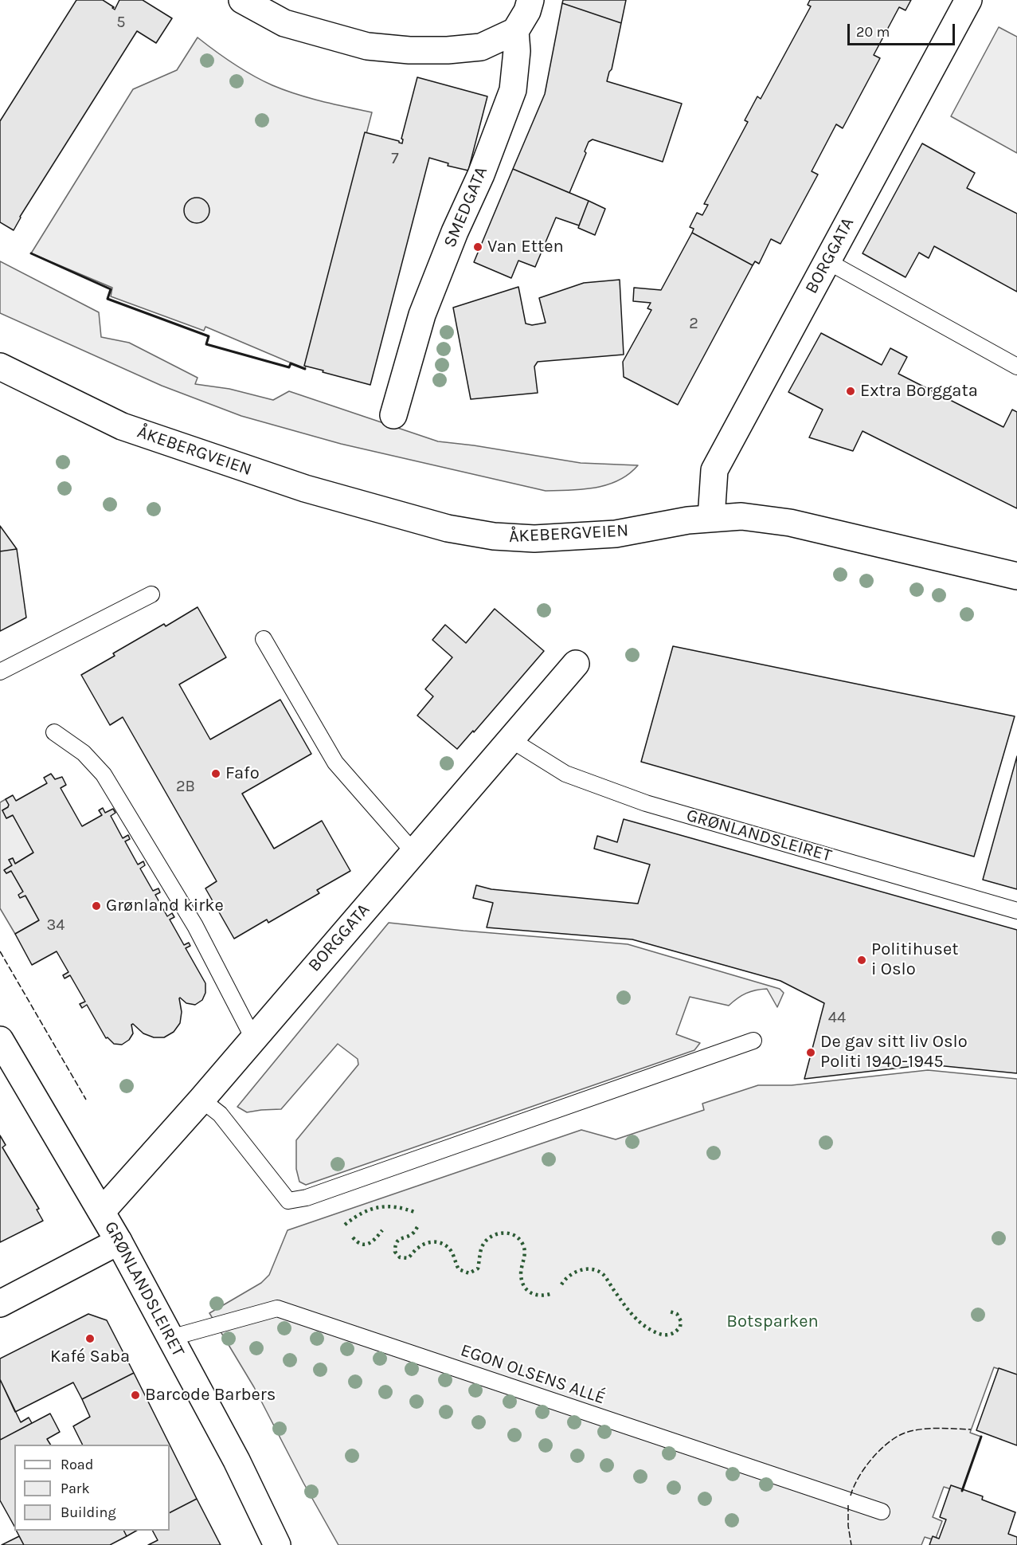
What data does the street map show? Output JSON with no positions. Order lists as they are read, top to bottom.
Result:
{
  "streets": {
    "street": [
      "SMEDGATA",
      "BORGGATA",
      "ÅKEBERGVEIEN",
      "GRØNLANDSLEIRET"
    ],
    "lane": ["EGON OLSENS ALLÉ"]
  },
  "crossings": [
    ["BORGGATA", "ÅKEBERGVEIEN"],
    ["BORGGATA", "GRØNLANDSLEIRET"],
    ["GRØNLANDSLEIRET", "EGON OLSENS ALLÉ"]
  ],
  "parks": ["Botsparken"],
  "places": [
    "Van Etten",
    "Extra Borggata",
    "Fafo",
    "Grønland kirke",
    "Politihuset i Oslo",
    "De gav sitt liv Oslo Politi 1940-1945",
    "Kafé Saba",
    "Barcode Barbers"
  ],
  "house_numbers": [
    "5",
    "7",
    "2",
    "2B",
    "34",
    "44"
  ],
  "legend": ["Road", "Park", "Building"],
  "scale_bar": "20 m"
}
